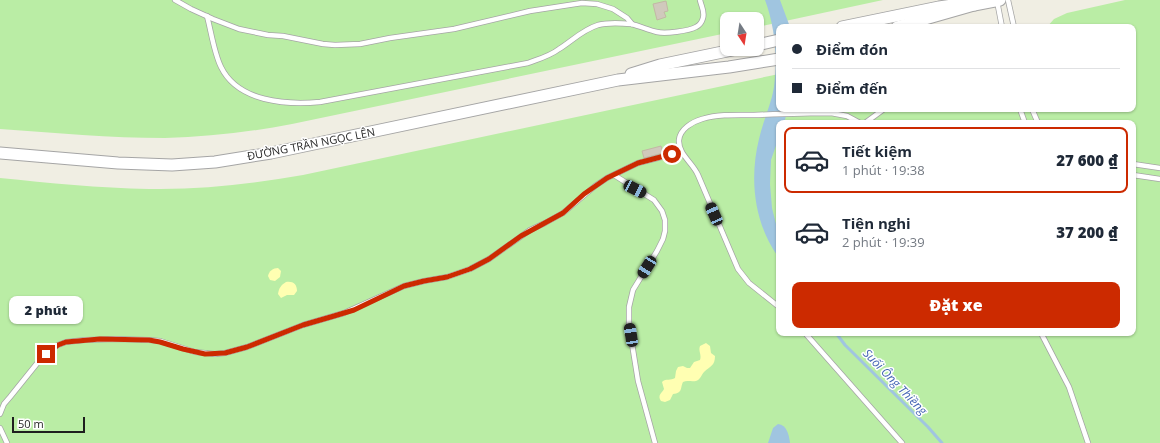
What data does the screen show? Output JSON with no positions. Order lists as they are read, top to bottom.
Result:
{
  "streets": {
    "street": ["ĐƯỜNG TRẦN NGỌC LÊN"]
  },
  "water": ["Suối Ông Thiềng"],
  "scale_bar": "50 m",
  "north": "bottom",
  "page": {
    "banner": ["Điểm đón", "Điểm đến"],
    "list": [
      {
        "name": "Tiết kiệm",
        "note": "1 phút · 19:38",
        "value": "27 600 ₫"
      },
      {
        "name": "Tiện nghi",
        "note": "2 phút · 19:39",
        "value": "37 200 ₫"
      }
    ],
    "buttons": "Đặt xe",
    "bubble": "2 phút",
    "scale": "50 m"
  }
}
